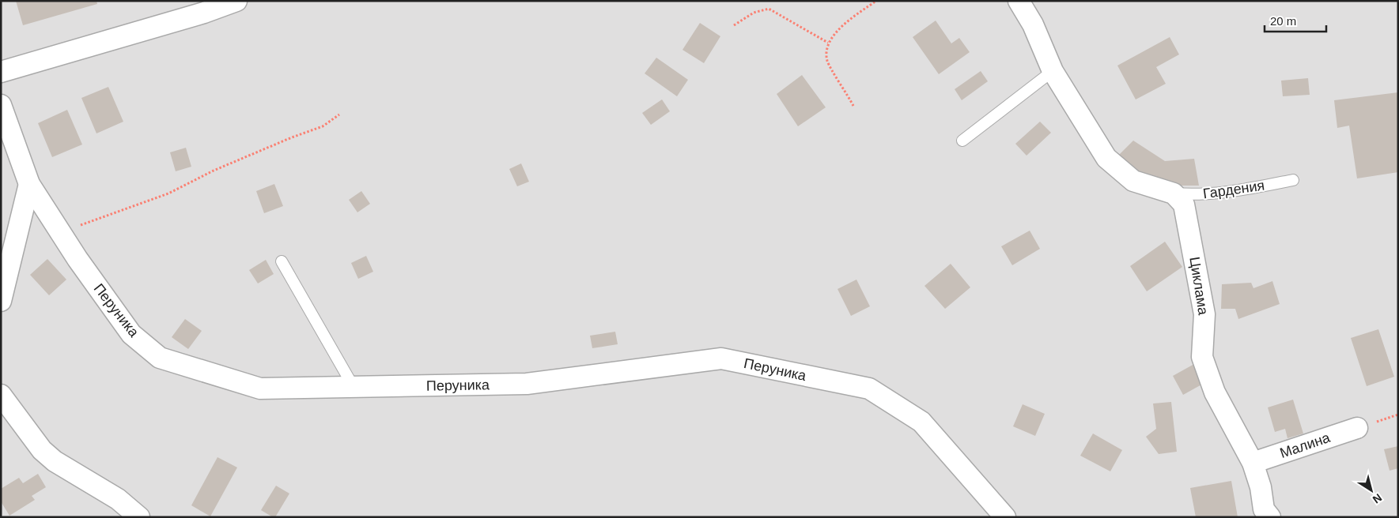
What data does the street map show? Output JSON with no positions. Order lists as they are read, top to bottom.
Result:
{
  "streets": {
    "street": ["Циклама", "Перуника", "Малина"],
    "lane": ["Гардения"]
  },
  "crossings": [
    ["Гардения", "Циклама"],
    ["Циклама", "Малина"]
  ],
  "scale_bar": "20 m",
  "north": "bottom right"
}
